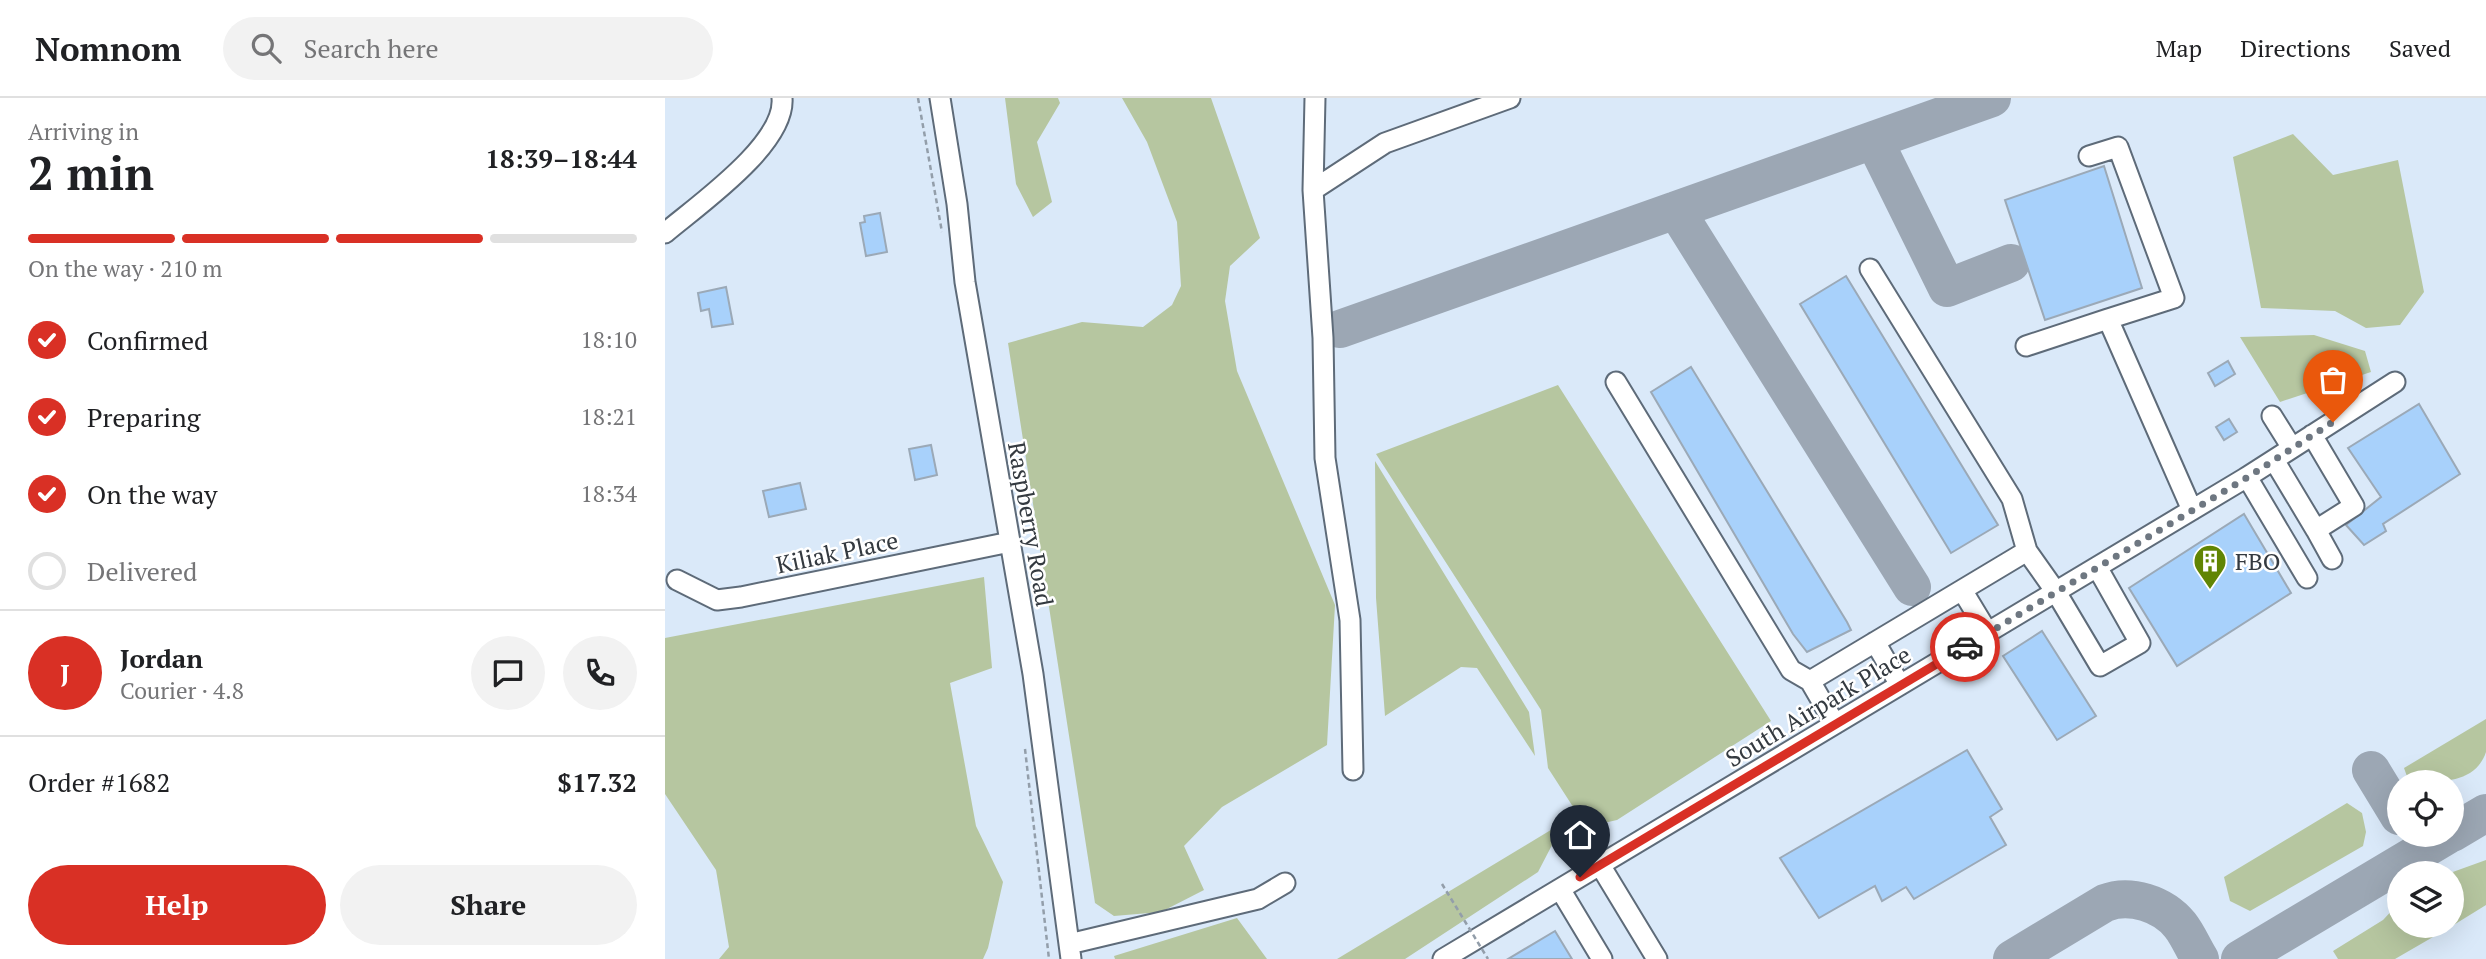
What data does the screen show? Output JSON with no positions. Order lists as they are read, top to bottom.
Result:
{
  "streets": {
    "street": ["Raspberry Road", "Kiliak Place", "South Airpark Place"]
  },
  "crossings": [
    ["Raspberry Road", "Kiliak Place"]
  ],
  "places": {
    "building": ["FBO"]
  },
  "page": {
    "header": "Nomnom",
    "search": "Search here",
    "nav": ["Map", "Directions", "Saved"],
    "heading": ["2 min", "Arriving in", "18:39–18:44"],
    "panel": [
      "Jordan",
      "Courier · 4.8",
      "Order #1682",
      "$17.32"
    ],
    "bar": "On the way · 210 m",
    "list": [
      ["Confirmed", "18:10"],
      ["Preparing", "18:21"],
      ["On the way", "18:34"],
      "Delivered"
    ],
    "round": "J",
    "buttons": ["Help", "Share"]
  }
}
